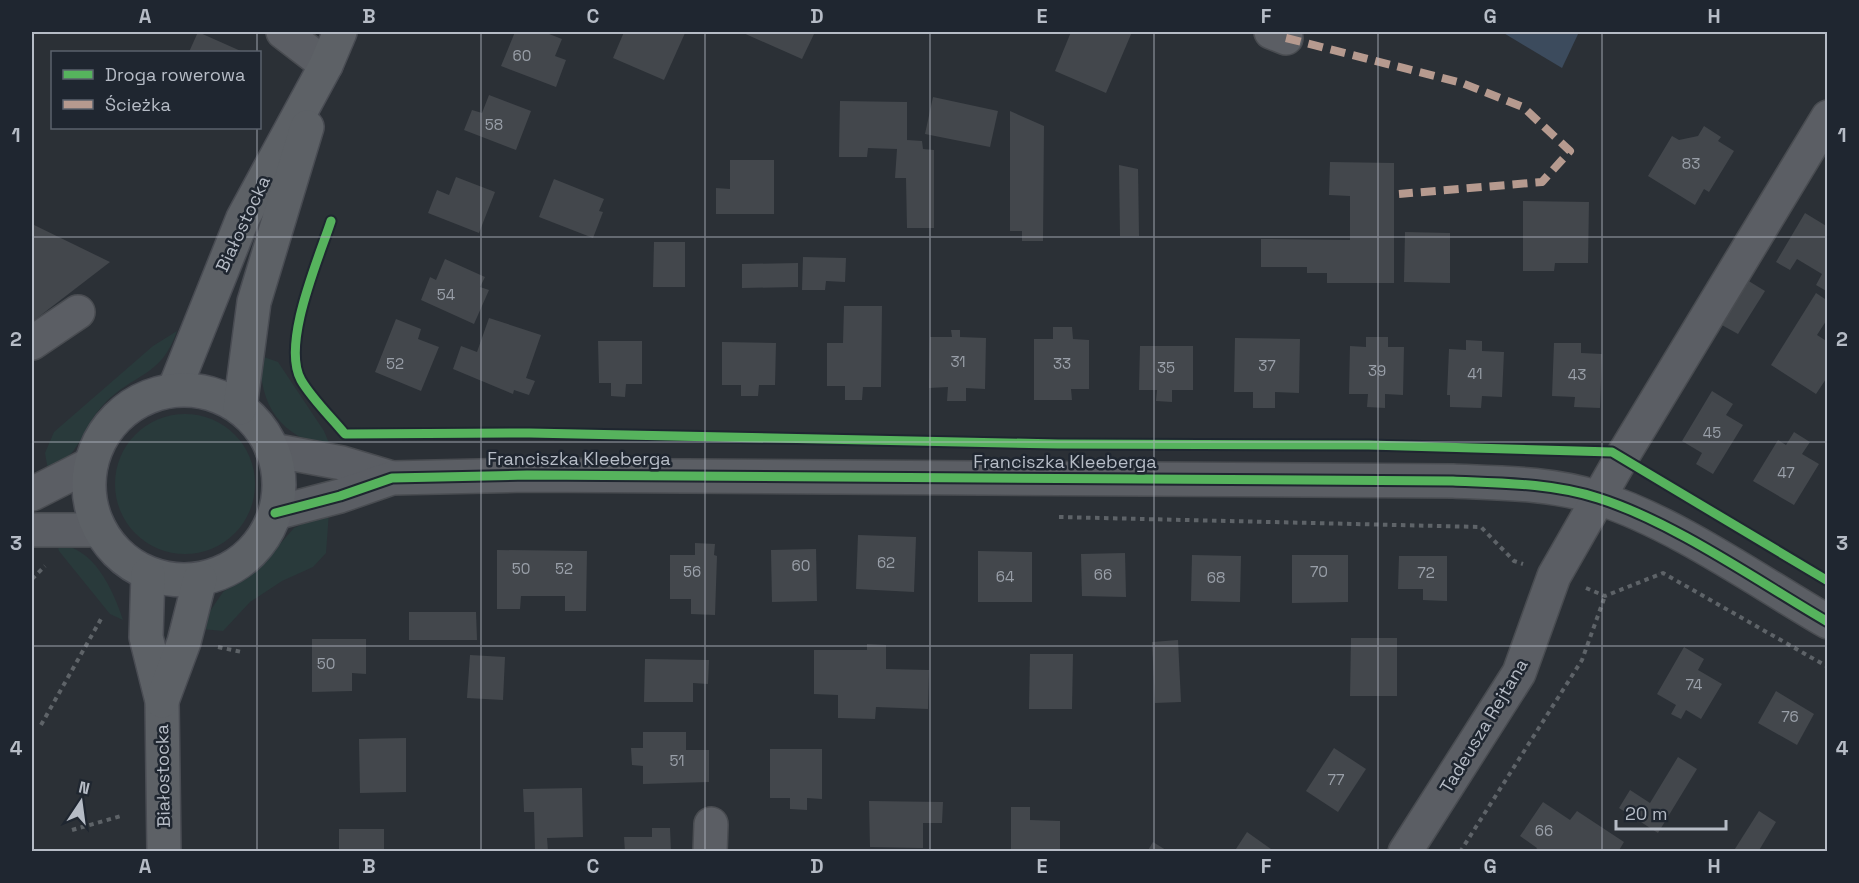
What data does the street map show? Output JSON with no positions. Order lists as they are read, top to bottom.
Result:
{
  "streets": {
    "main road": ["Białostocka"],
    "street": ["Franciszka Kleeberga", "Tadeusza Rejtana"]
  },
  "crossings": [
    ["Białostocka", "Franciszka Kleeberga"],
    ["Franciszka Kleeberga", "Tadeusza Rejtana"]
  ],
  "house_numbers": [
    "60",
    "58",
    "83",
    "54",
    "31",
    "52",
    "33",
    "37",
    "35",
    "39",
    "41",
    "43",
    "45",
    "47",
    "62",
    "60",
    "50",
    "52",
    "56",
    "70",
    "72",
    "66",
    "64",
    "68",
    "50",
    "74",
    "76",
    "51",
    "77",
    "66"
  ],
  "legend": ["Droga rowerowa", "Ścieżka"],
  "scale_bar": "20 m",
  "north": "top",
  "grid": {
    "columns": [
      "A",
      "B",
      "C",
      "D",
      "E",
      "F",
      "G",
      "H"
    ],
    "rows": [
      "1",
      "2",
      "3",
      "4"
    ]
  }
}
